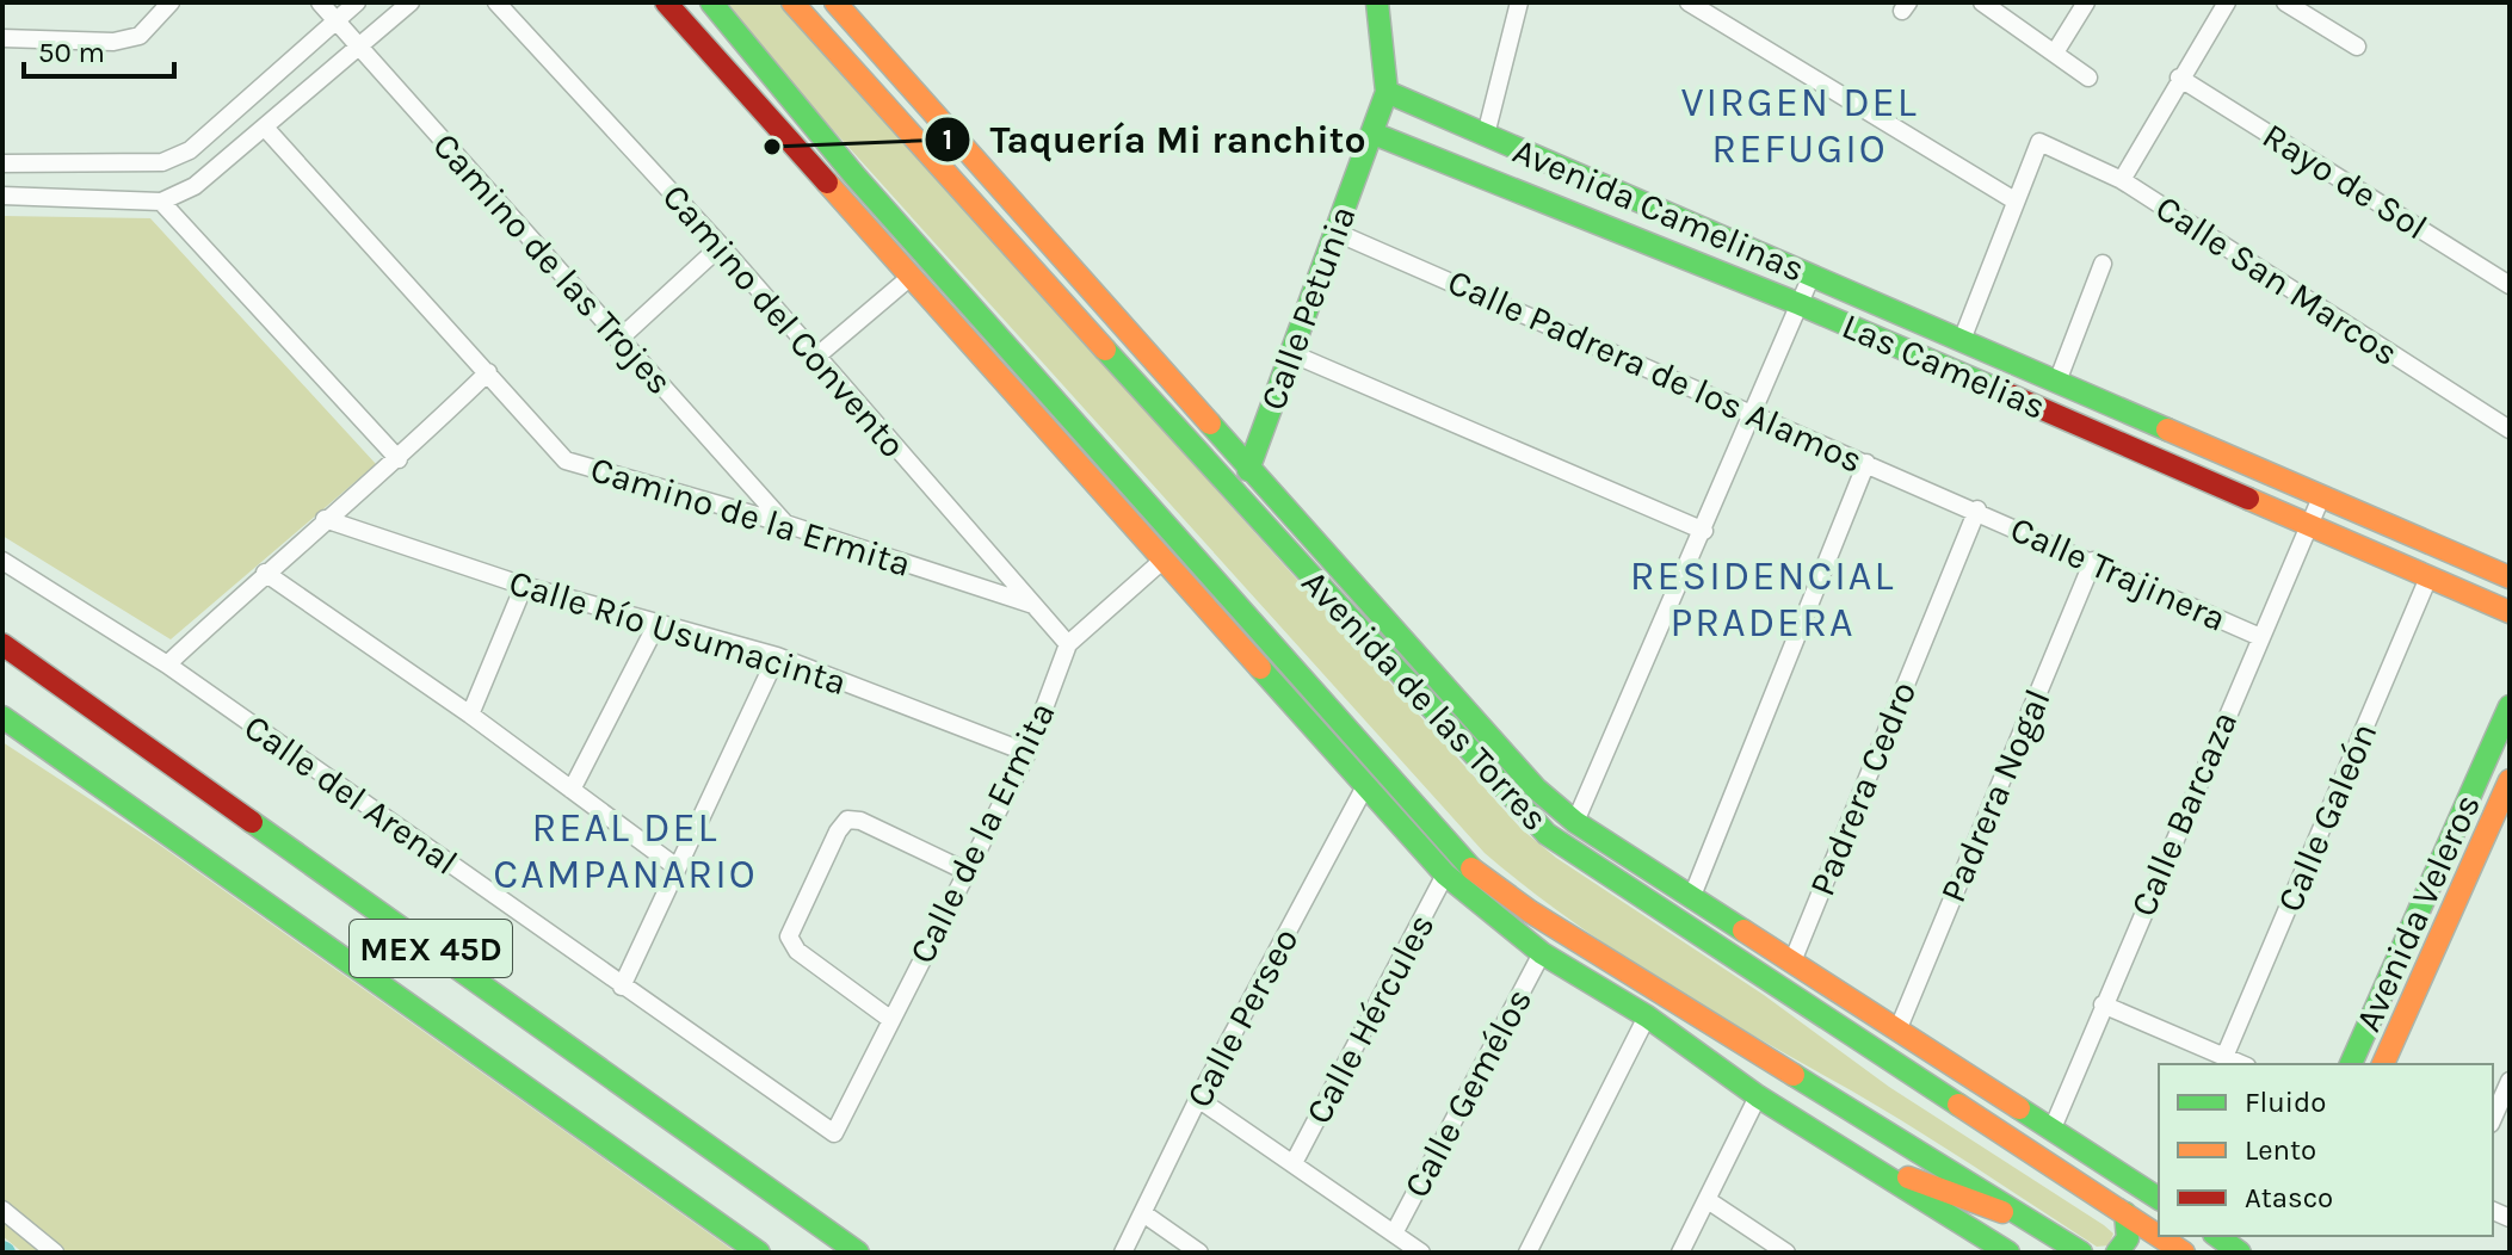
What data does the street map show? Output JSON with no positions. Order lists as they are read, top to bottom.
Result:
{
  "streets": {
    "main road": [
      "Avenida Camelinas",
      "Calle Petunia",
      "Las Camelias",
      "Avenida de las Torres",
      "Avenida Veleros",
      "MEX 45D"
    ],
    "street": [
      "Rayo de Sol",
      "Camino de las Trojes",
      "Calle San Marcos",
      "Camino del Convento",
      "Calle Padrera de los Alamos",
      "Camino de la Ermita",
      "Calle Trajinera",
      "Calle Río Usumacinta",
      "Padrera Cedro",
      "Calle del Arenal",
      "Padrera Nogal",
      "Calle Barcaza",
      "Calle Galeón",
      "Calle de la Ermita",
      "Calle Perseo",
      "Calle Hércules",
      "Calle Gemélos"
    ]
  },
  "crossings": [
    ["Avenida Camelinas", "Calle Petunia"],
    ["Avenida Camelinas", "Calle Barcaza"],
    ["Camino de las Trojes", "Camino de la Ermita"],
    ["Calle Petunia", "Las Camelias"],
    ["Calle Petunia", "Calle Padrera de los Alamos"],
    ["Calle Petunia", "Avenida de las Torres"],
    ["Camino del Convento", "Camino de la Ermita"],
    ["Camino del Convento", "Calle de la Ermita"],
    ["Las Camelias", "Calle Barcaza"],
    ["Las Camelias", "Calle Galeón"],
    ["Calle Padrera de los Alamos", "Calle Trajinera"],
    ["Calle Padrera de los Alamos", "Padrera Cedro"],
    ["Calle Trajinera", "Padrera Cedro"],
    ["Calle Trajinera", "Padrera Nogal"],
    ["Calle Trajinera", "Calle Barcaza"],
    ["Calle Río Usumacinta", "Calle de la Ermita"],
    ["Avenida de las Torres", "Padrera Cedro"],
    ["Avenida de las Torres", "Padrera Nogal"],
    ["Avenida de las Torres", "Calle Barcaza"],
    ["Calle del Arenal", "Calle de la Ermita"]
  ],
  "districts": ["VIRGEN DEL REFUGIO", "RESIDENCIAL PRADERA", "REAL DEL CAMPANARIO"],
  "places": ["Taquería Mi ranchito"],
  "legend": ["Fluido", "Lento", "Atasco"],
  "scale_bar": "50 m"
}
